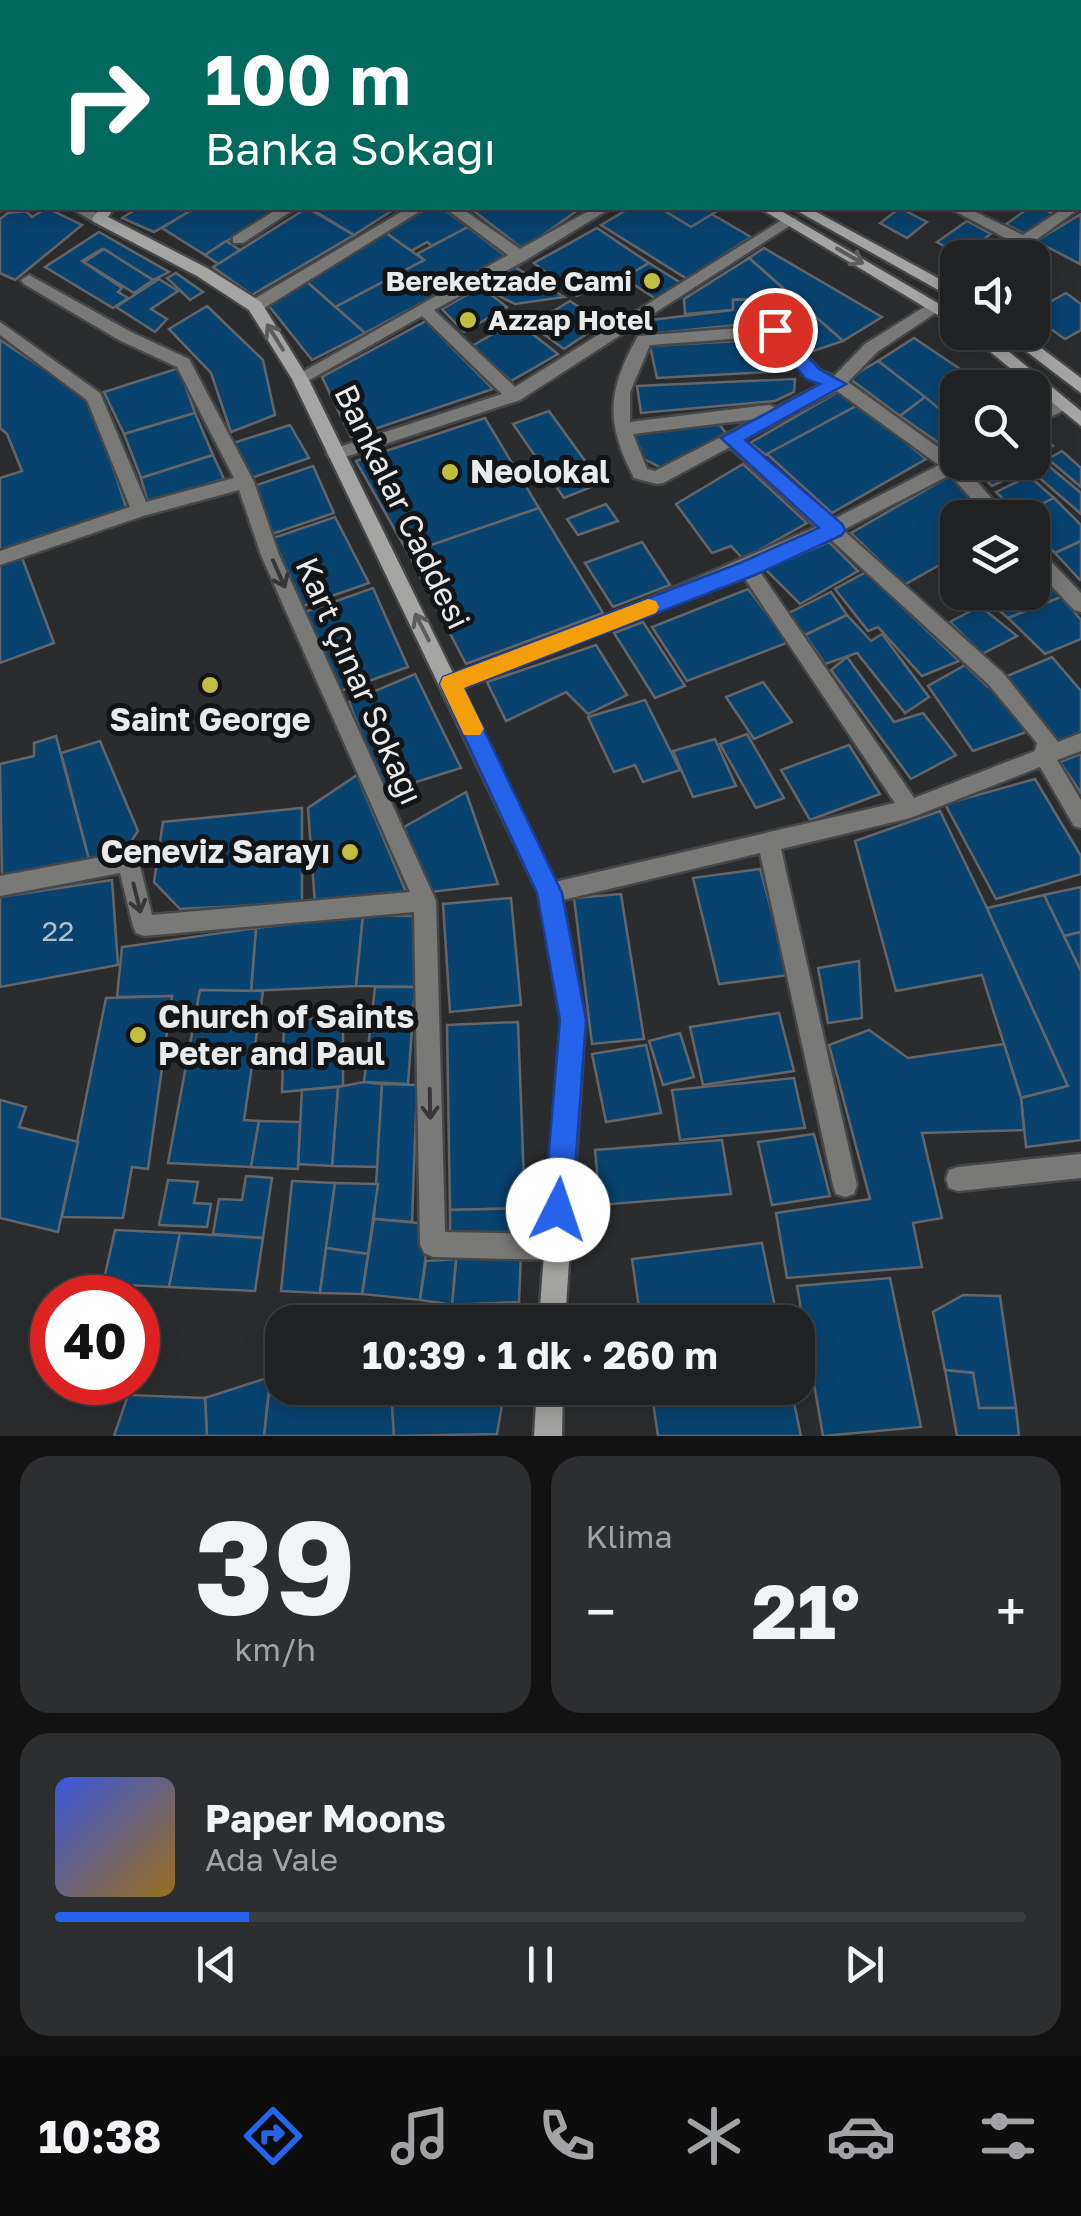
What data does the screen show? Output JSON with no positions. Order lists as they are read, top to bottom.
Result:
{
  "streets": {
    "street": ["Bankalar Caddesi", "Kart Çınar Sokağı"]
  },
  "one_way": ["Kart Çınar Sokağı"],
  "places": [
    "Bereketzade Cami",
    "Azzap Hotel",
    "Neolokal",
    "Saint George",
    "Ceneviz Sarayı",
    "Church of Saints Peter and Paul"
  ],
  "house_numbers": ["22"],
  "page": {
    "turn": ["100 m", "Banka Sokağı"],
    "limit": "40",
    "trip": "10:39 · 1 dk · 260 m",
    "tile": [
      ["39", "km/h"],
      "Klima"
    ],
    "heat": ["−", "21°", "+"],
    "song": ["Paper Moons", "Ada Vale"],
    "tabs": "10:38"
  }
}
